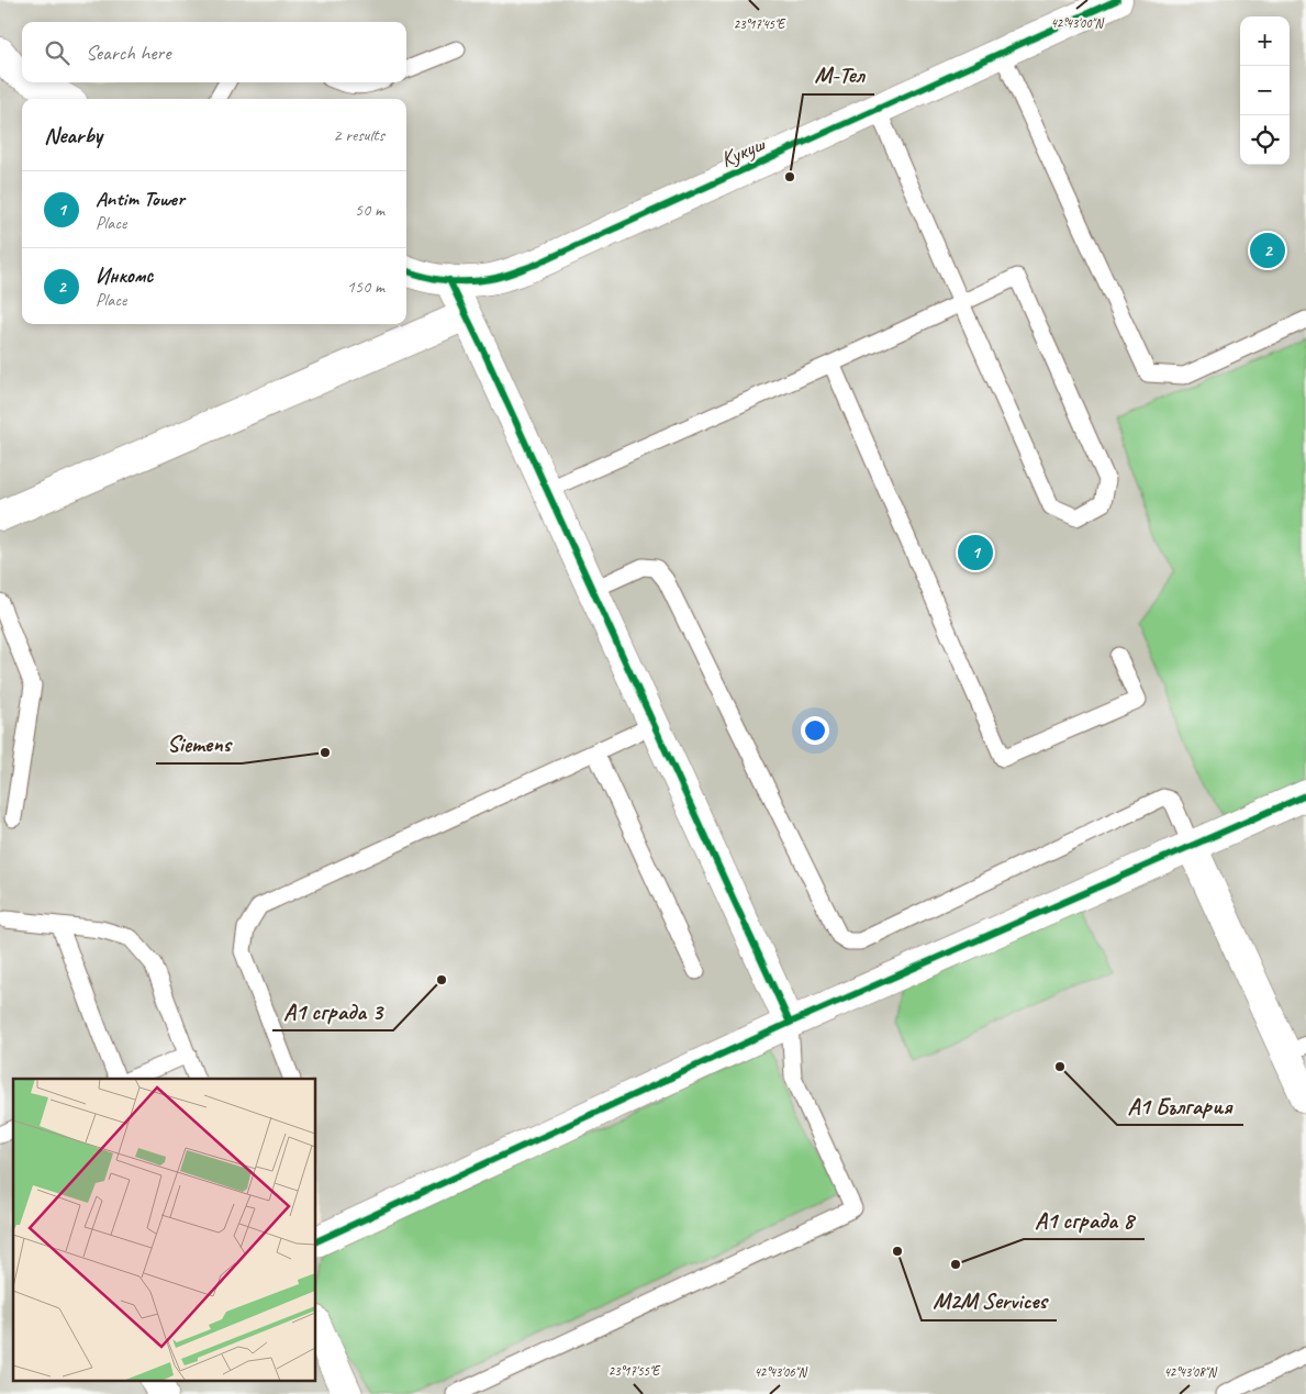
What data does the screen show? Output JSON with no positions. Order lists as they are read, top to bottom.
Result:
{
  "streets": {
    "street": ["Кукуш"]
  },
  "places": [
    "М-Тел",
    "Siemens",
    "А1 сграда 3",
    "А1 България",
    "M2M Services",
    "А1 сграда 8"
  ],
  "page": {
    "map_buttons": ["+", "−"],
    "search": "Search here",
    "heading": ["Nearby", "2 results"],
    "list": [
      {
        "mark": "1",
        "name": "Antim Tower",
        "note": "Place",
        "value": "50 m"
      },
      {
        "mark": "2",
        "name": "Инкомс",
        "note": "Place",
        "value": "150 m"
      }
    ],
    "pins": ["2", "1"]
  },
  "coordinates": [
    "42°43'00\"N",
    "23°17'45\"E",
    "23°17'55\"E",
    "42°43'06\"N",
    "42°43'08\"N"
  ]
}
